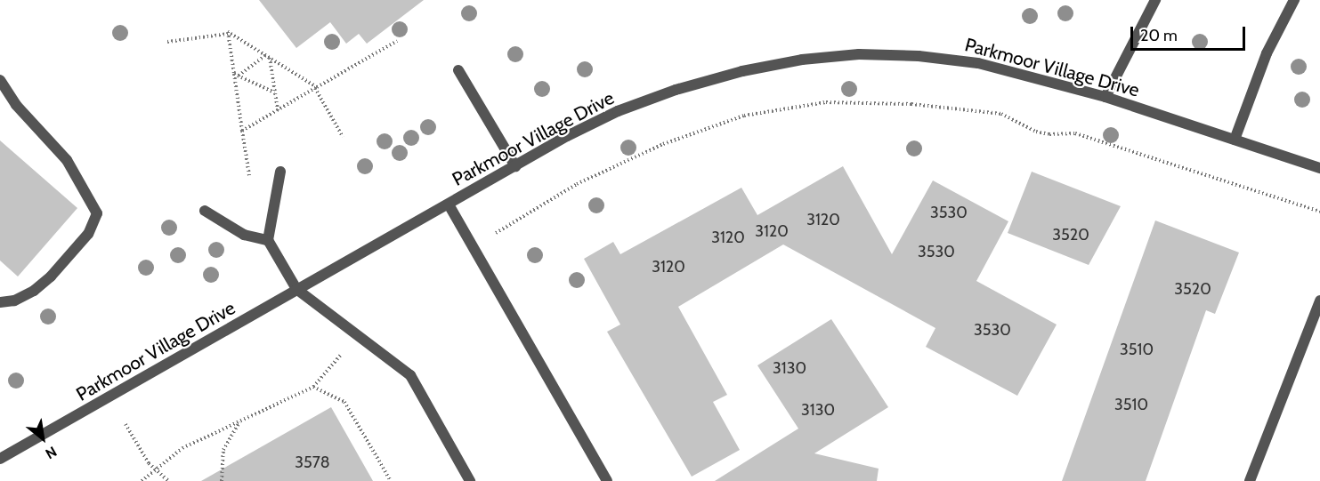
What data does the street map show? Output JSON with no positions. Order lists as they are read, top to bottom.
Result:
{
  "streets": {
    "street": ["Parkmoor Village Drive"]
  },
  "house_numbers": [
    "3530",
    "3120",
    "3120",
    "3520",
    "3120",
    "3530",
    "3120",
    "3520",
    "3530",
    "3510",
    "3130",
    "3510",
    "3130",
    "3578"
  ],
  "scale_bar": "20 m",
  "north": "bottom right"
}
